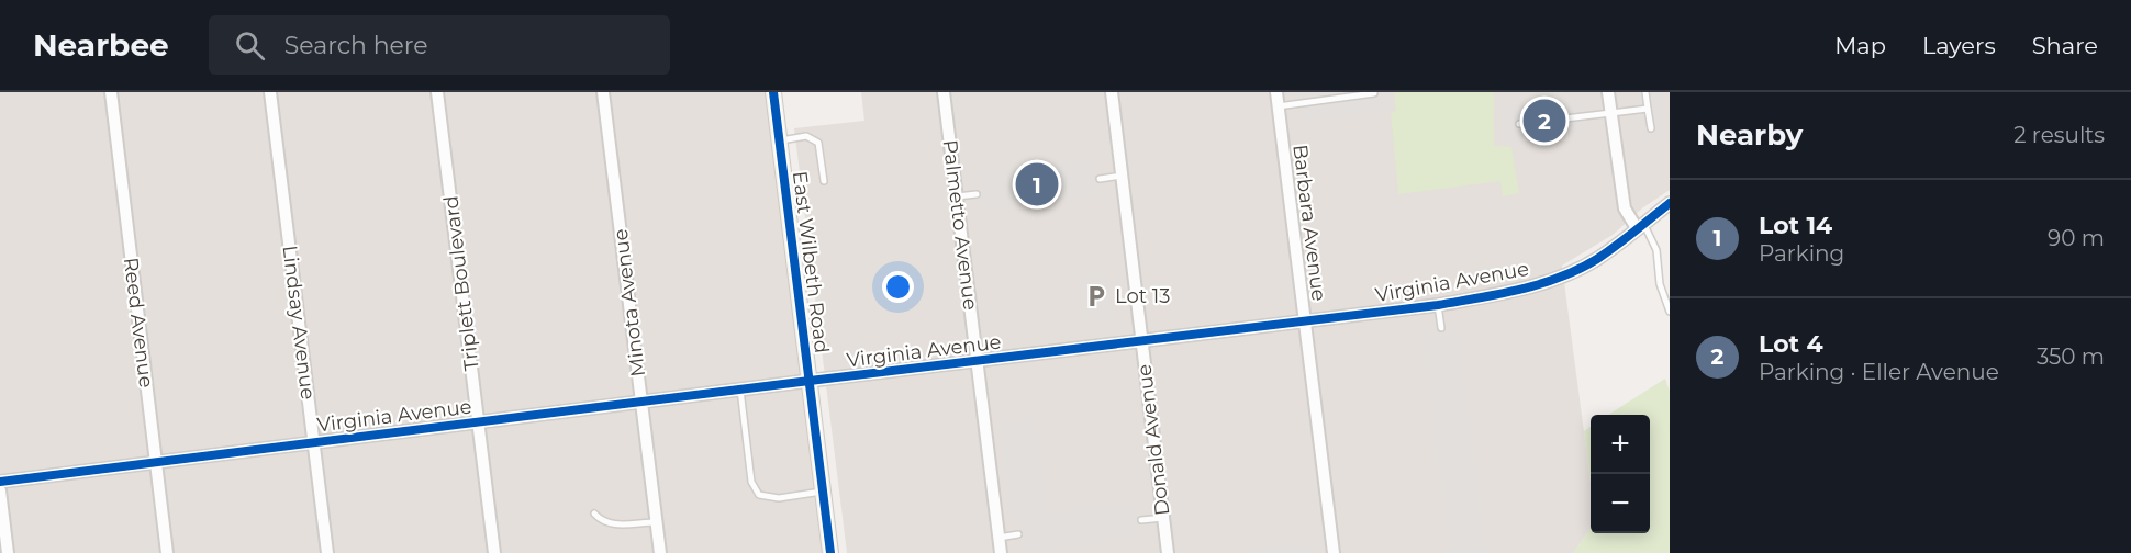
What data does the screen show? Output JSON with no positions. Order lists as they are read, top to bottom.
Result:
{
  "streets": {
    "main road": ["East Wilbeth Road"],
    "street": [
      "Barbara Avenue",
      "Palmetto Avenue",
      "Virginia Avenue",
      "Triplett Boulevard",
      "Minota Avenue",
      "Reed Avenue",
      "Lindsay Avenue",
      "Donald Avenue"
    ]
  },
  "crossings": [
    ["Barbara Avenue", "Virginia Avenue"],
    ["Palmetto Avenue", "Virginia Avenue"],
    ["East Wilbeth Road", "Virginia Avenue"],
    ["Virginia Avenue", "Triplett Boulevard"],
    ["Virginia Avenue", "Minota Avenue"],
    ["Virginia Avenue", "Reed Avenue"],
    ["Virginia Avenue", "Lindsay Avenue"],
    ["Virginia Avenue", "Donald Avenue"]
  ],
  "places": {
    "parking": ["Lot 13"]
  },
  "page": {
    "header": "Nearbee",
    "search": "Search here",
    "nav": ["Map", "Layers", "Share"],
    "heading": ["Nearby", "2 results"],
    "pins": ["2", "1"],
    "list": [
      {
        "mark": "1",
        "name": "Lot 14",
        "note": "Parking",
        "value": "90 m"
      },
      {
        "mark": "2",
        "name": "Lot 4",
        "note": "Parking · Eller Avenue",
        "value": "350 m"
      }
    ],
    "map_buttons": ["+", "−"]
  }
}
